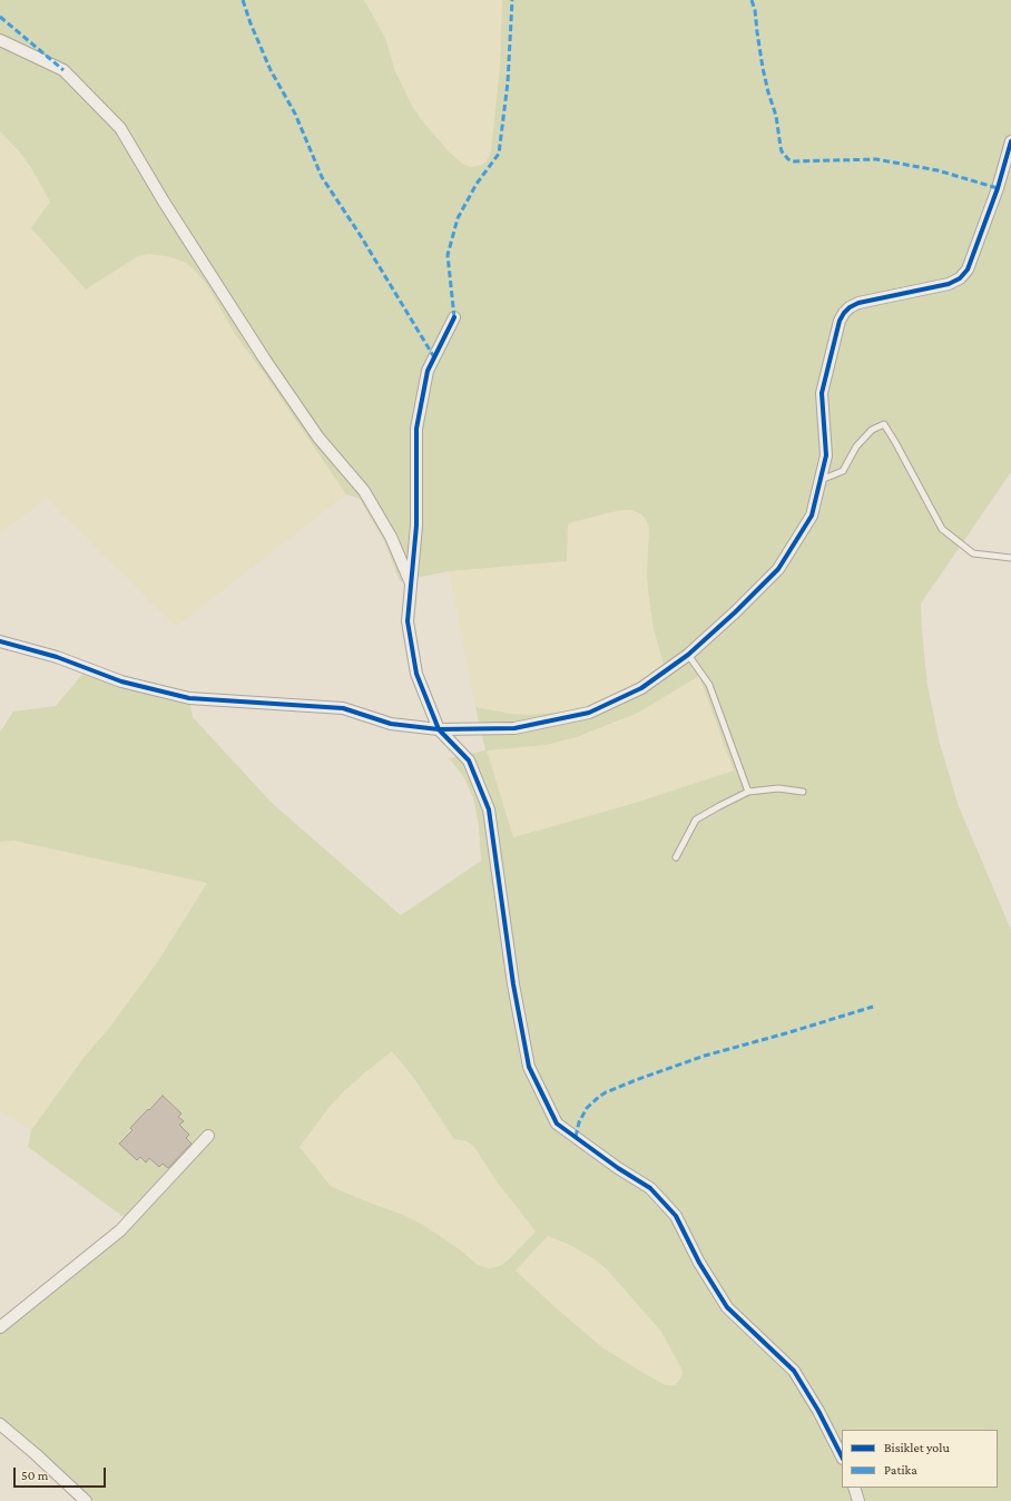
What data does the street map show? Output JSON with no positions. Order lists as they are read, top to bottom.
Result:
{
  "legend": ["Bisiklet yolu", "Patika"],
  "scale_bar": "50 m"
}
